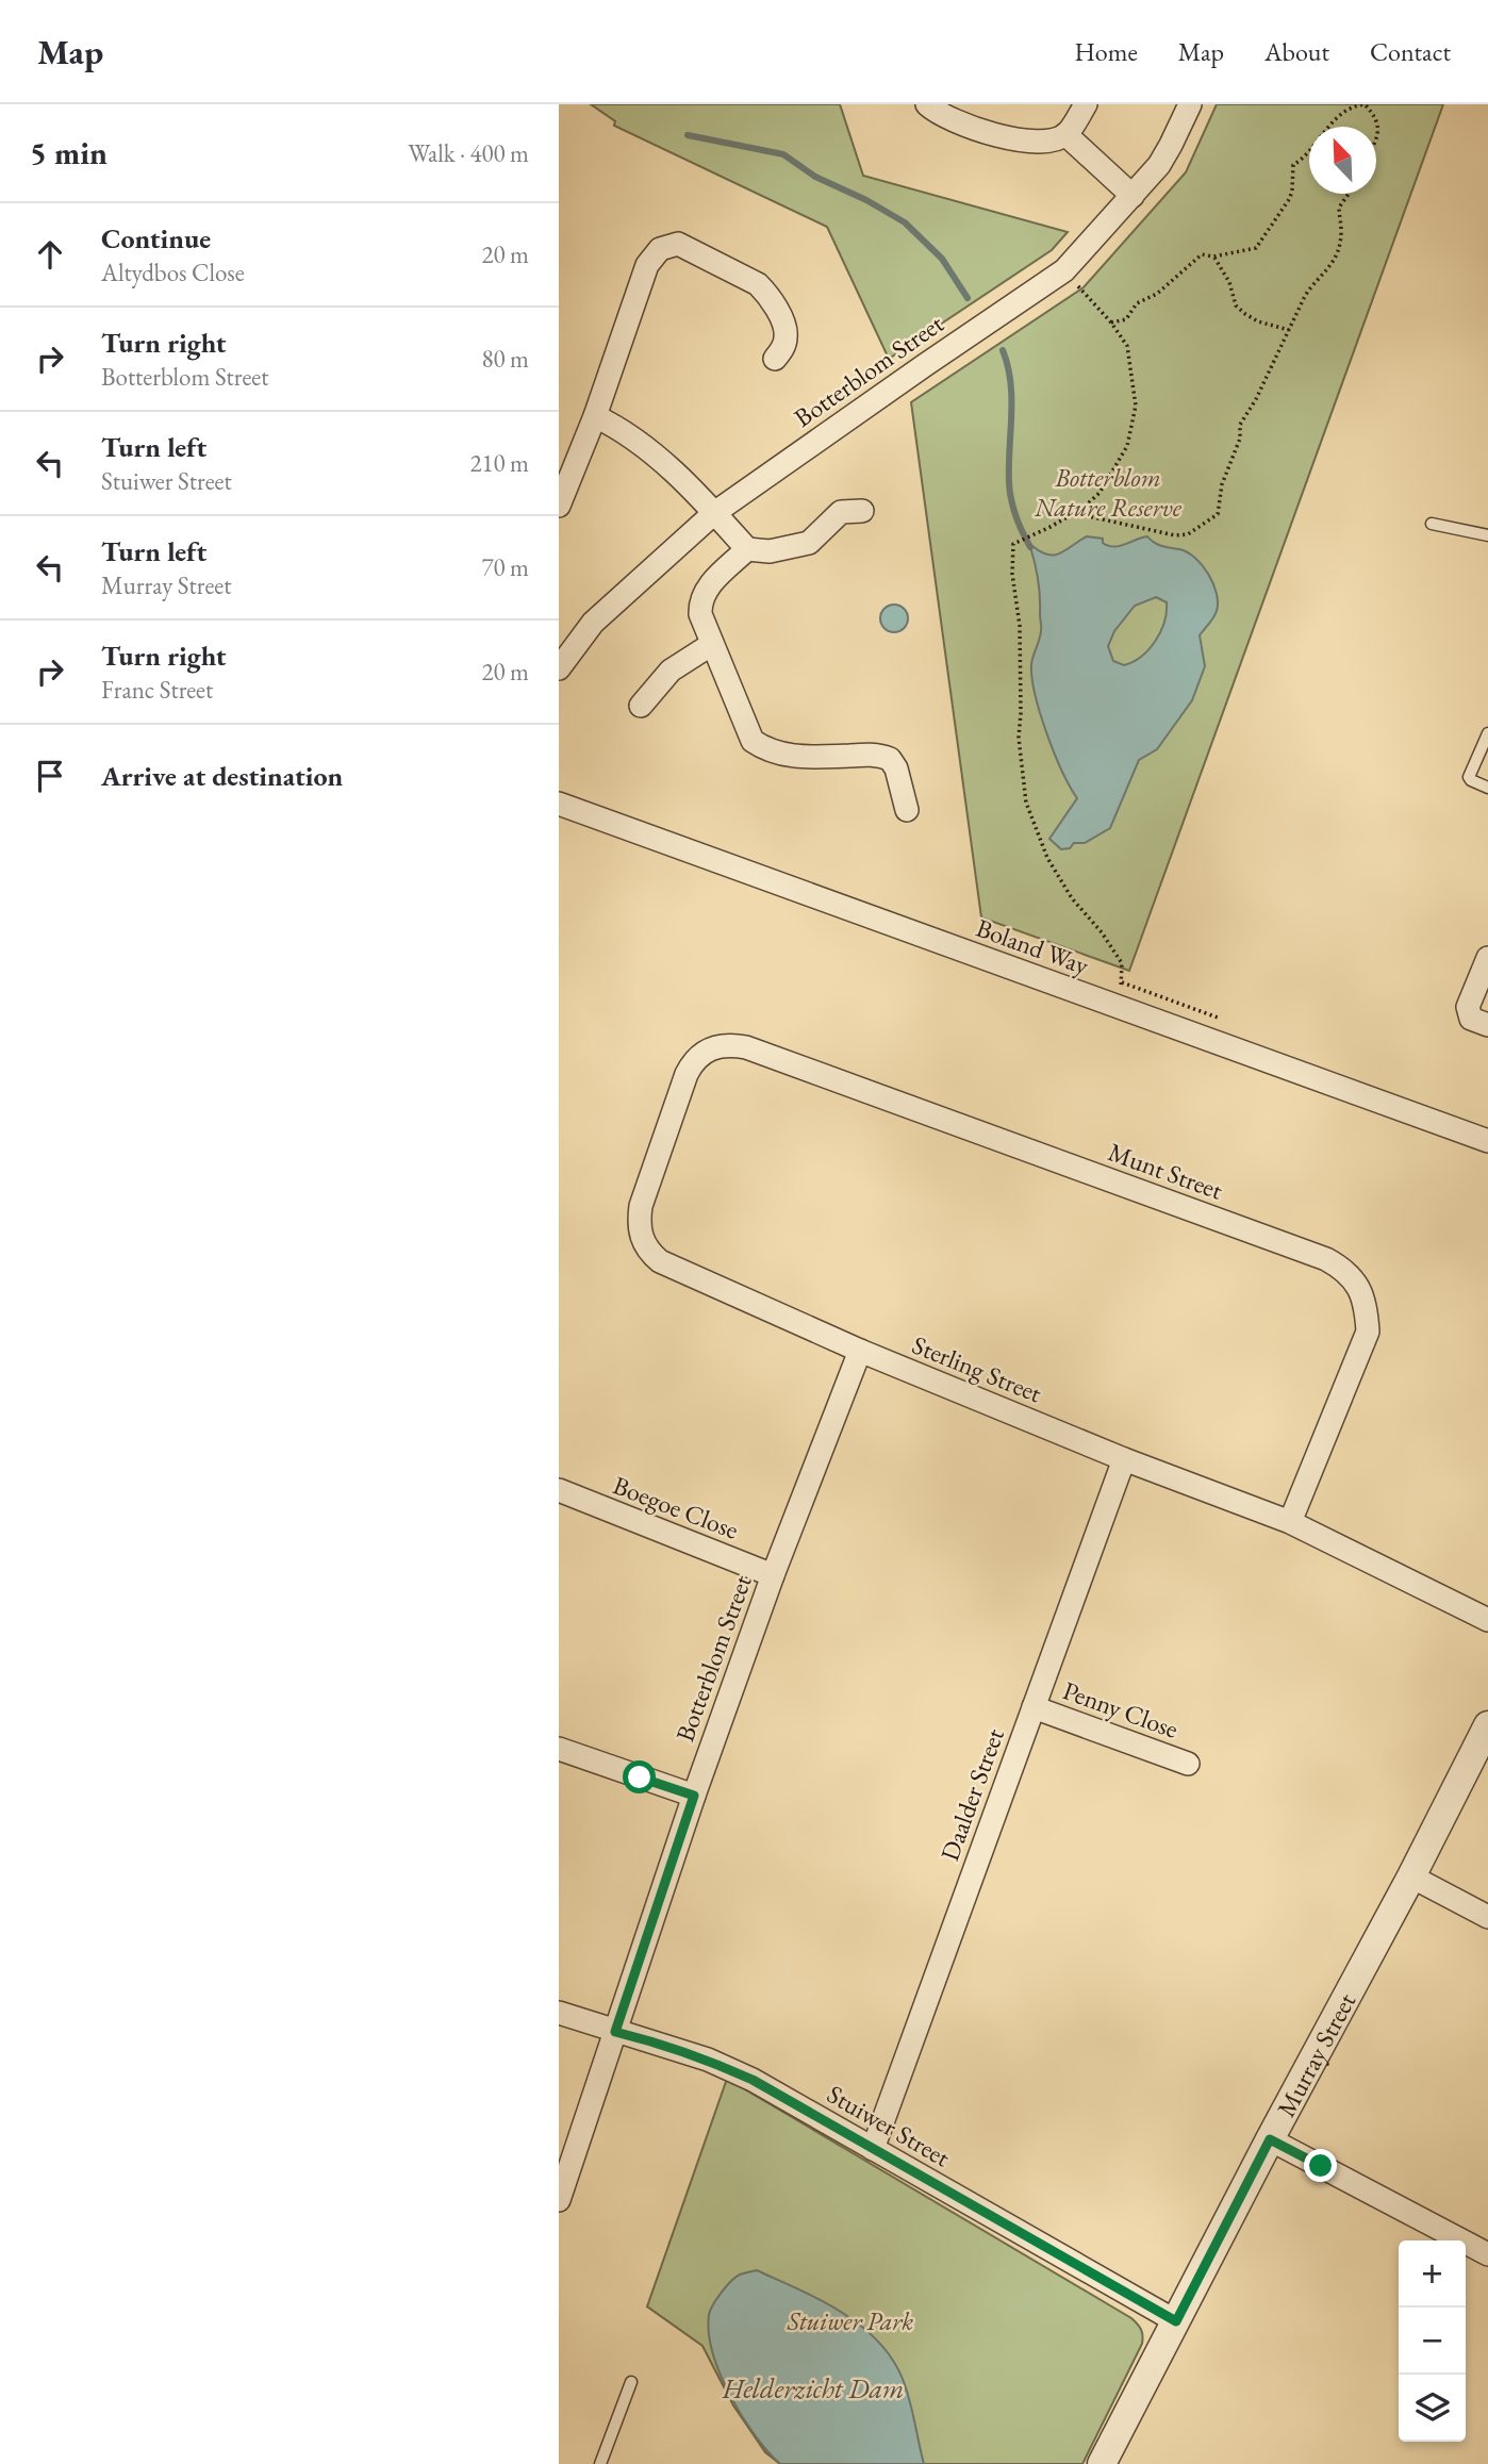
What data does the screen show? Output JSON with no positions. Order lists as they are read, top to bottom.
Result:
{
  "streets": {
    "street": [
      "Botterblom Street",
      "Boland Way",
      "Munt Street",
      "Sterling Street",
      "Boegoe Close",
      "Penny Close",
      "Daalder Street",
      "Murray Street",
      "Stuiwer Street"
    ]
  },
  "crossings": [
    ["Botterblom Street", "Sterling Street"],
    ["Botterblom Street", "Boegoe Close"],
    ["Botterblom Street", "Stuiwer Street"],
    ["Munt Street", "Sterling Street"],
    ["Sterling Street", "Daalder Street"],
    ["Penny Close", "Daalder Street"],
    ["Daalder Street", "Stuiwer Street"],
    ["Murray Street", "Stuiwer Street"]
  ],
  "water": ["Helderzicht Dam"],
  "parks": ["Botterblom Nature Reserve", "Stuiwer Park"],
  "north": "top left",
  "page": {
    "header": "Map",
    "nav": [
      "Home",
      "Map",
      "About",
      "Contact"
    ],
    "heading": ["5 min", "Walk · 400 m"],
    "list": [
      ["Continue", "Altydbos Close", "20 m"],
      ["Turn right", "Botterblom Street", "80 m"],
      ["Turn left", "Stuiwer Street", "210 m"],
      ["Turn left", "Murray Street", "70 m"],
      ["Turn right", "Franc Street", "20 m"],
      "Arrive at destination"
    ],
    "map_buttons": ["+", "−"]
  }
}
